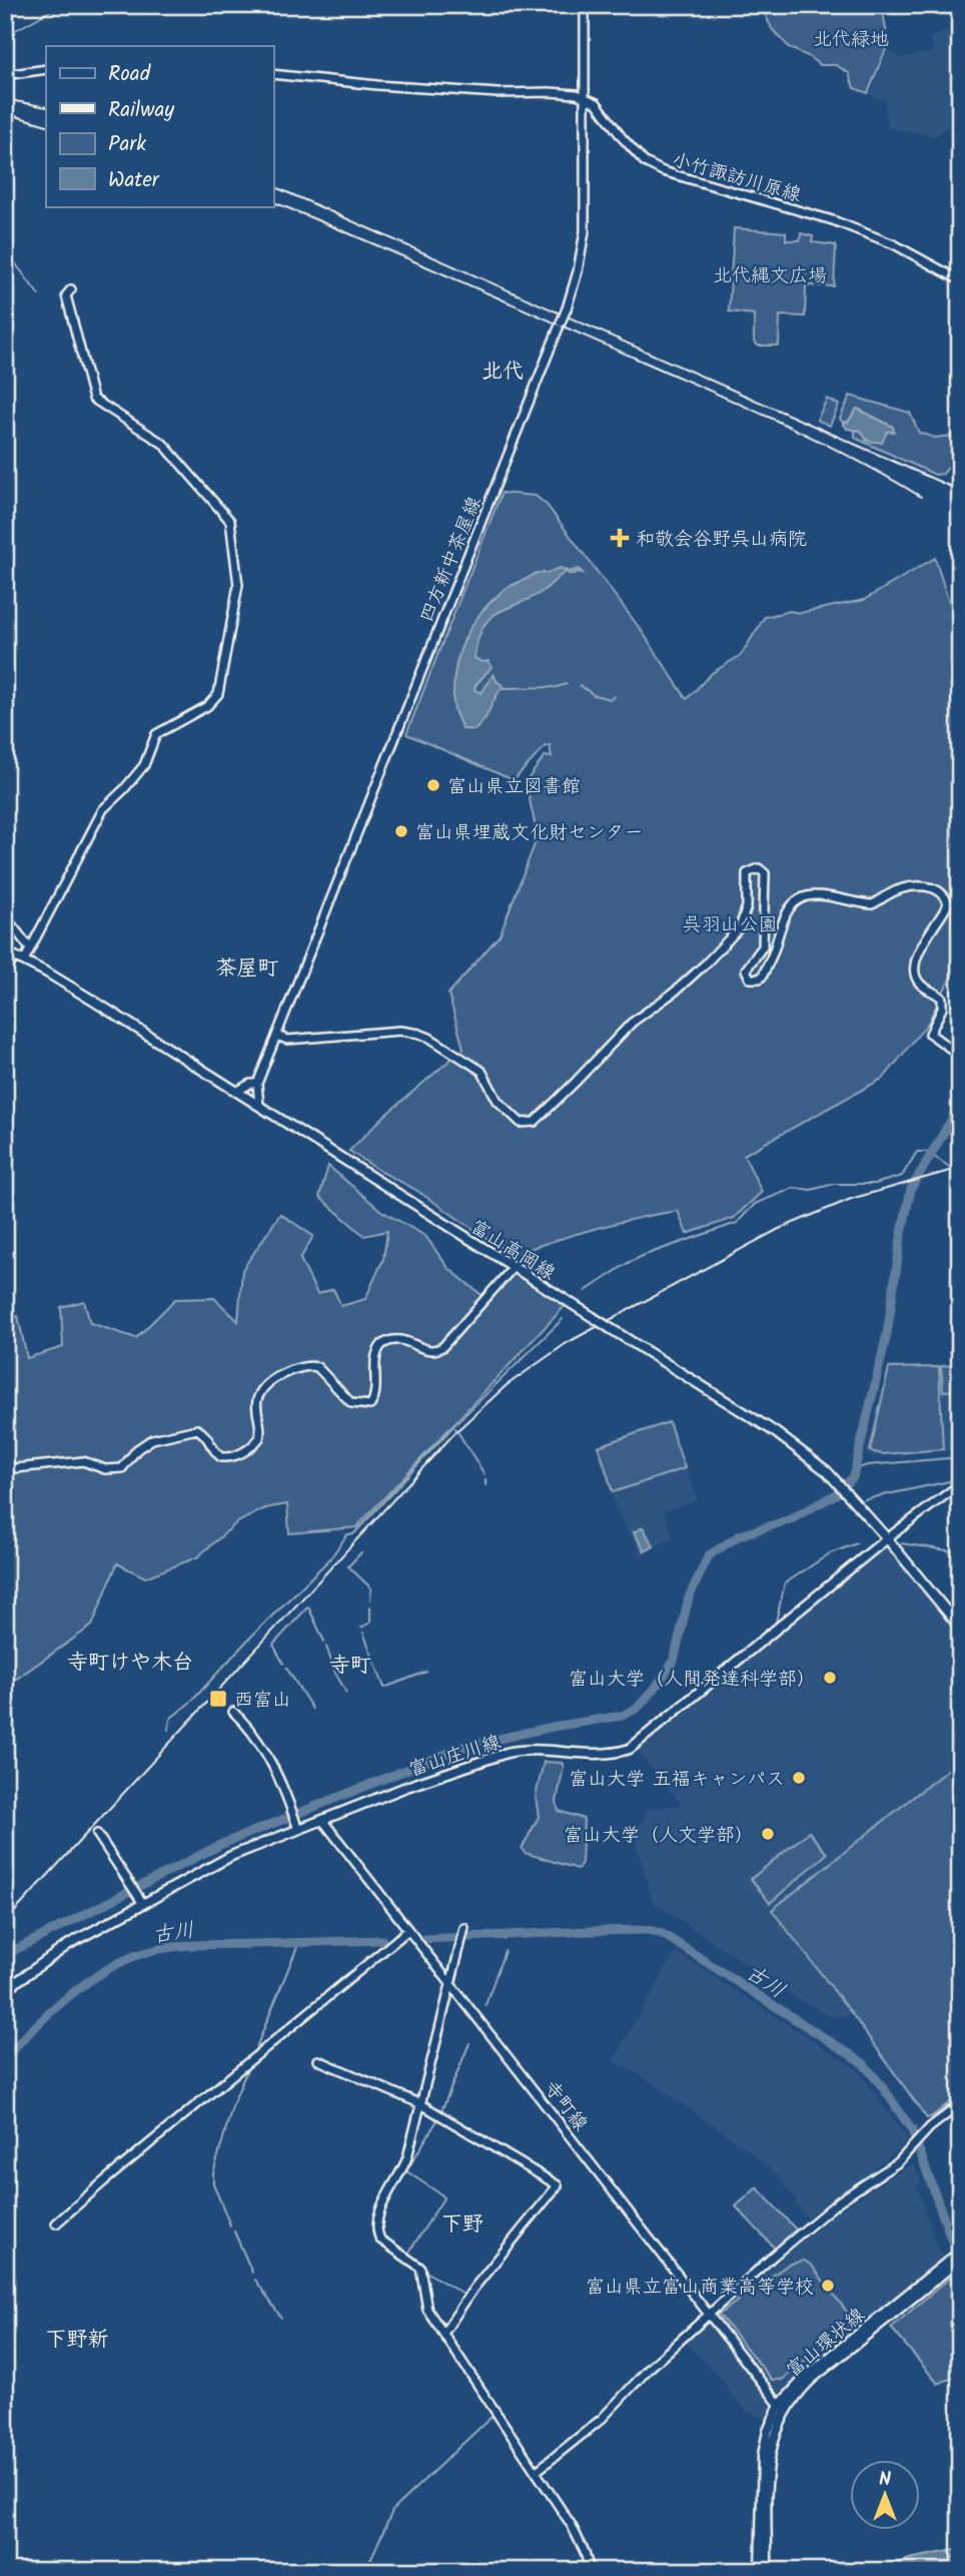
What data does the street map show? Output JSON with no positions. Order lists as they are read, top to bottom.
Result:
{
  "streets": {
    "main road": ["富山高岡線", "富山庄川線", "富山環状線"],
    "street": ["小竹諏訪川原線", "四方新中茶屋線", "寺町線"]
  },
  "crossings": [
    ["小竹諏訪川原線", "四方新中茶屋線"],
    ["四方新中茶屋線", "富山高岡線"],
    ["富山高岡線", "富山庄川線"],
    ["富山庄川線", "寺町線"],
    ["寺町線", "富山環状線"]
  ],
  "districts": [
    "北代",
    "茶屋町",
    "寺町けや木台",
    "寺町",
    "下野",
    "下野新"
  ],
  "water": ["古川"],
  "parks": ["北代緑地", "北代縄文広場", "呉羽山公園"],
  "places": {
    "health": ["和敬会谷野呉山病院"],
    "other": [
      "富山県立図書館",
      "富山県埋蔵文化財センター",
      "富山大学（人間発達科学部）",
      "富山大学 五福キャンパス",
      "富山大学（人文学部）",
      "富山県立富山商業高等学校"
    ],
    "transit": ["西富山"]
  },
  "legend": [
    "Road",
    "Railway",
    "Park",
    "Water"
  ],
  "north": "top"
}
